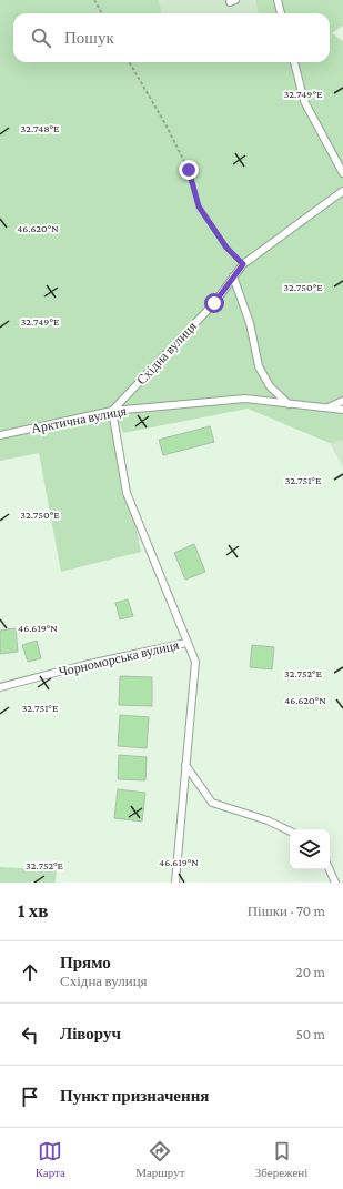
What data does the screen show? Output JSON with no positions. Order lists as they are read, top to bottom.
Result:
{
  "streets": {
    "lane": ["Східна вулиця", "Арктична вулиця", "Чорноморська вулиця"]
  },
  "crossings": [
    ["Східна вулиця", "Арктична вулиця"]
  ],
  "page": {
    "search": "Пошук",
    "heading": ["1 хв", "Пішки · 70 m"],
    "list": [
      ["Прямо", "Східна вулиця", "20 m"],
      ["Ліворуч", "50 m"],
      "Пункт призначення"
    ],
    "nav": ["Карта", "Маршрут", "Збережені"]
  },
  "coordinates": [
    "32.749°E",
    "32.748°E",
    "46.620°N",
    "32.750°E",
    "32.751°E",
    "46.619°N",
    "32.752°E"
  ]
}
